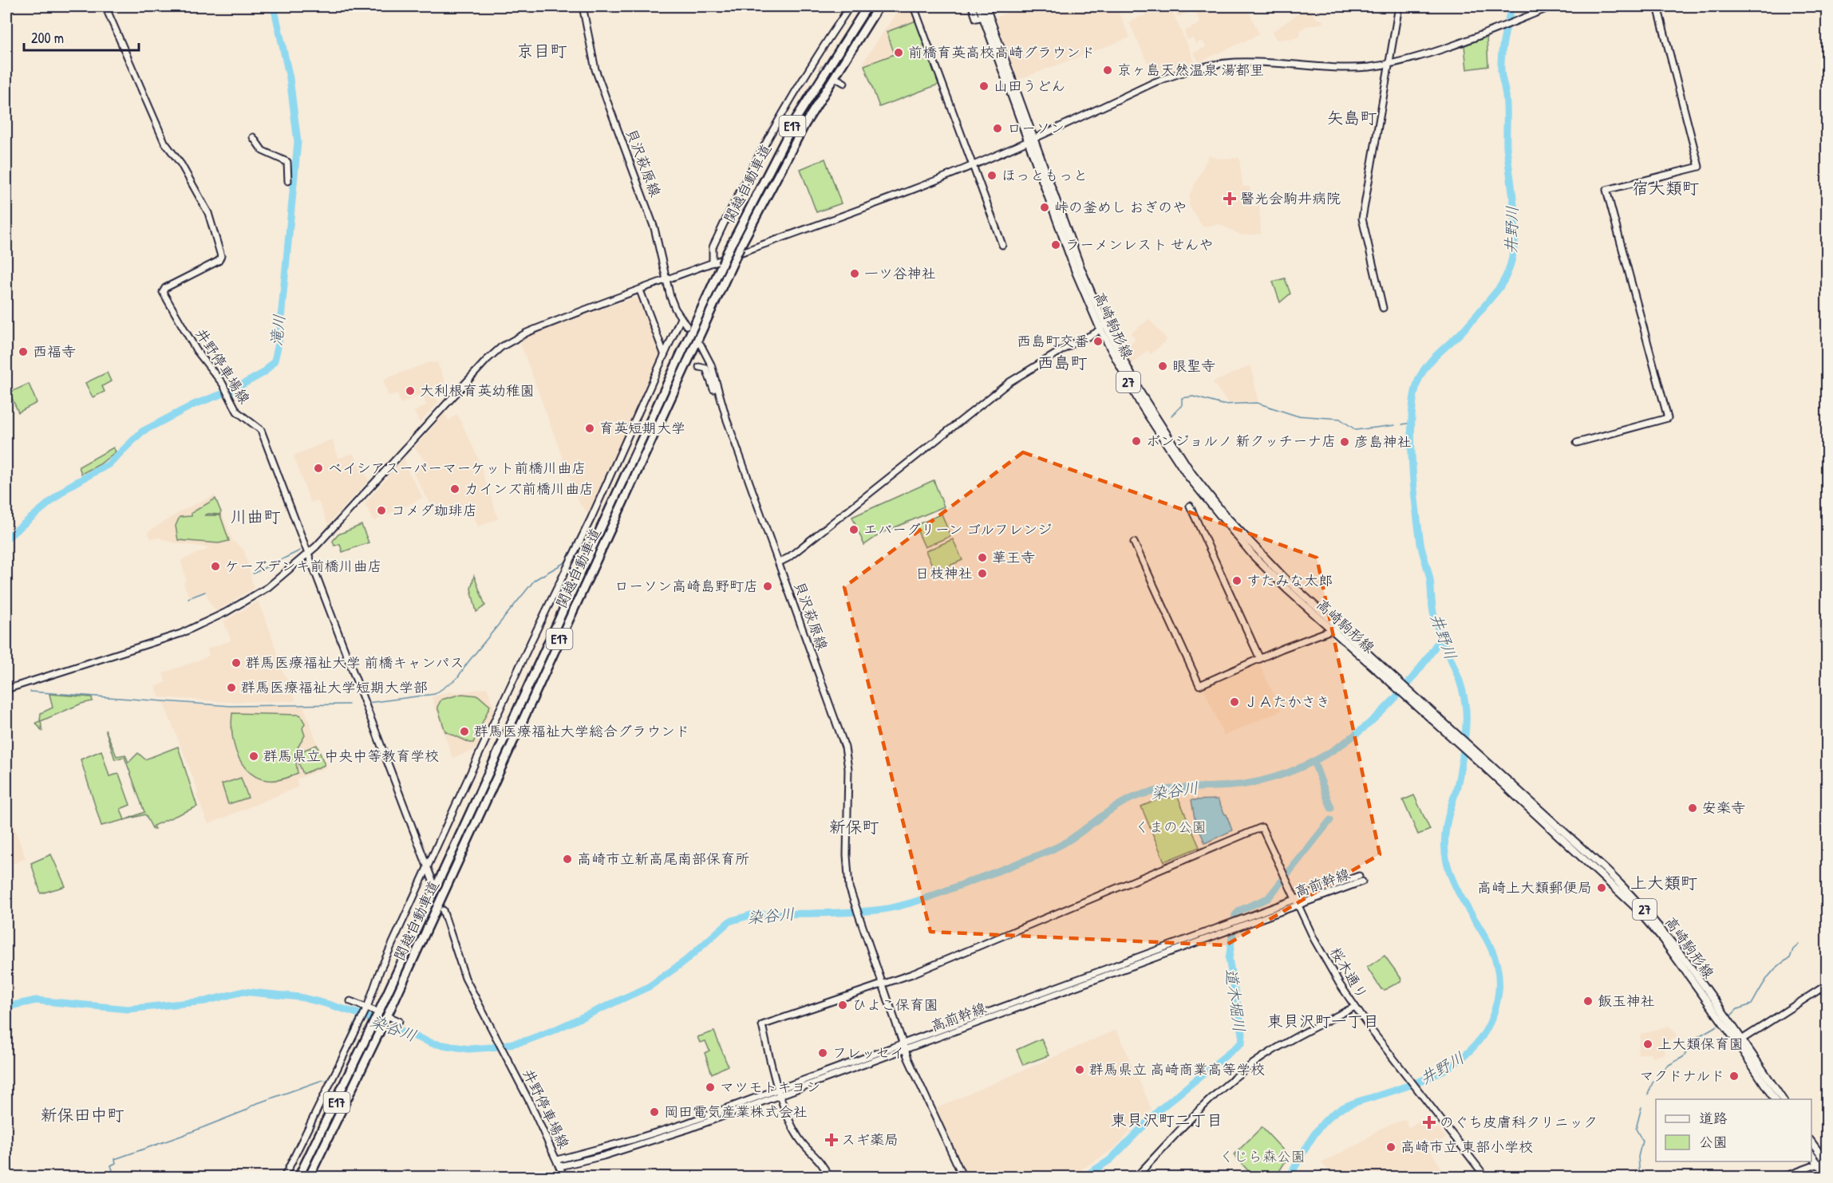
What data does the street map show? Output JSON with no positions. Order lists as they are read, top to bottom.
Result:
{
  "streets": {
    "highway": ["E17", "関越自動車道"],
    "main road": ["高崎駒形線", "27"],
    "street": [
      "貝沢萩原線",
      "井野停車場線",
      "高前幹線",
      "桜木通り"
    ]
  },
  "crossings": [
    ["E17", "関越自動車道"],
    ["貝沢萩原線", "高前幹線"],
    ["貝沢萩原線", "桜木通り"],
    ["井野停車場線", "高前幹線"],
    ["高前幹線", "桜木通り"]
  ],
  "districts": [
    "京目町",
    "矢島町",
    "宿大類町",
    "西島町",
    "川曲町",
    "新保町",
    "上大類町",
    "東貝沢町一丁目",
    "新保田中町",
    "東貝沢町二丁目"
  ],
  "water": [
    "井野川",
    "滝川",
    "染谷川",
    "道木堀川"
  ],
  "parks": ["くまの公園", "くじら森公園"],
  "places": {
    "other": [
      "前橋育英高校高崎グラウンド",
      "京ヶ島天然温泉 湯都里",
      "山田うどん",
      "ローソン",
      "ほっともっと",
      "峠の釜めし おぎのや",
      "ラーメンレスト せんや",
      "一ツ谷神社",
      "西島町交番",
      "西福寺",
      "眼聖寺",
      "大利根育英幼稚園",
      "育英短期大学",
      "ボンジョルノ 新クッチーナ店",
      "彦島神社",
      "ベイシアスーパーマーケット前橋川曲店",
      "カインズ前橋川曲店",
      "コメダ珈琲店",
      "エバーグリーン ゴルフレンジ",
      "華王寺",
      "ケーズデンキ前橋川曲店",
      "日枝神社",
      "すたみな太郎",
      "ローソン高崎島野町店",
      "群馬医療福祉大学 前橋キャンパス",
      "群馬医療福祉大学短期大学部",
      "ＪＡたかさき",
      "群馬医療福祉大学総合グラウンド",
      "群馬県立 中央中等教育学校",
      "安楽寺",
      "高崎市立新高尾南部保育所",
      "高崎上大類郵便局",
      "飯玉神社",
      "ひよこ保育園",
      "上大類保育園",
      "フレッセイ",
      "群馬県立 高崎商業高等学校",
      "マクドナルド",
      "マツモトキヨシ",
      "岡田電気産業株式会社",
      "高崎市立 東部小学校"
    ],
    "health": ["醫光会駒井病院", "のぐち皮膚科クリニック", "スギ薬局"]
  },
  "legend": ["道路", "公園"],
  "scale_bar": "200 m"
}
